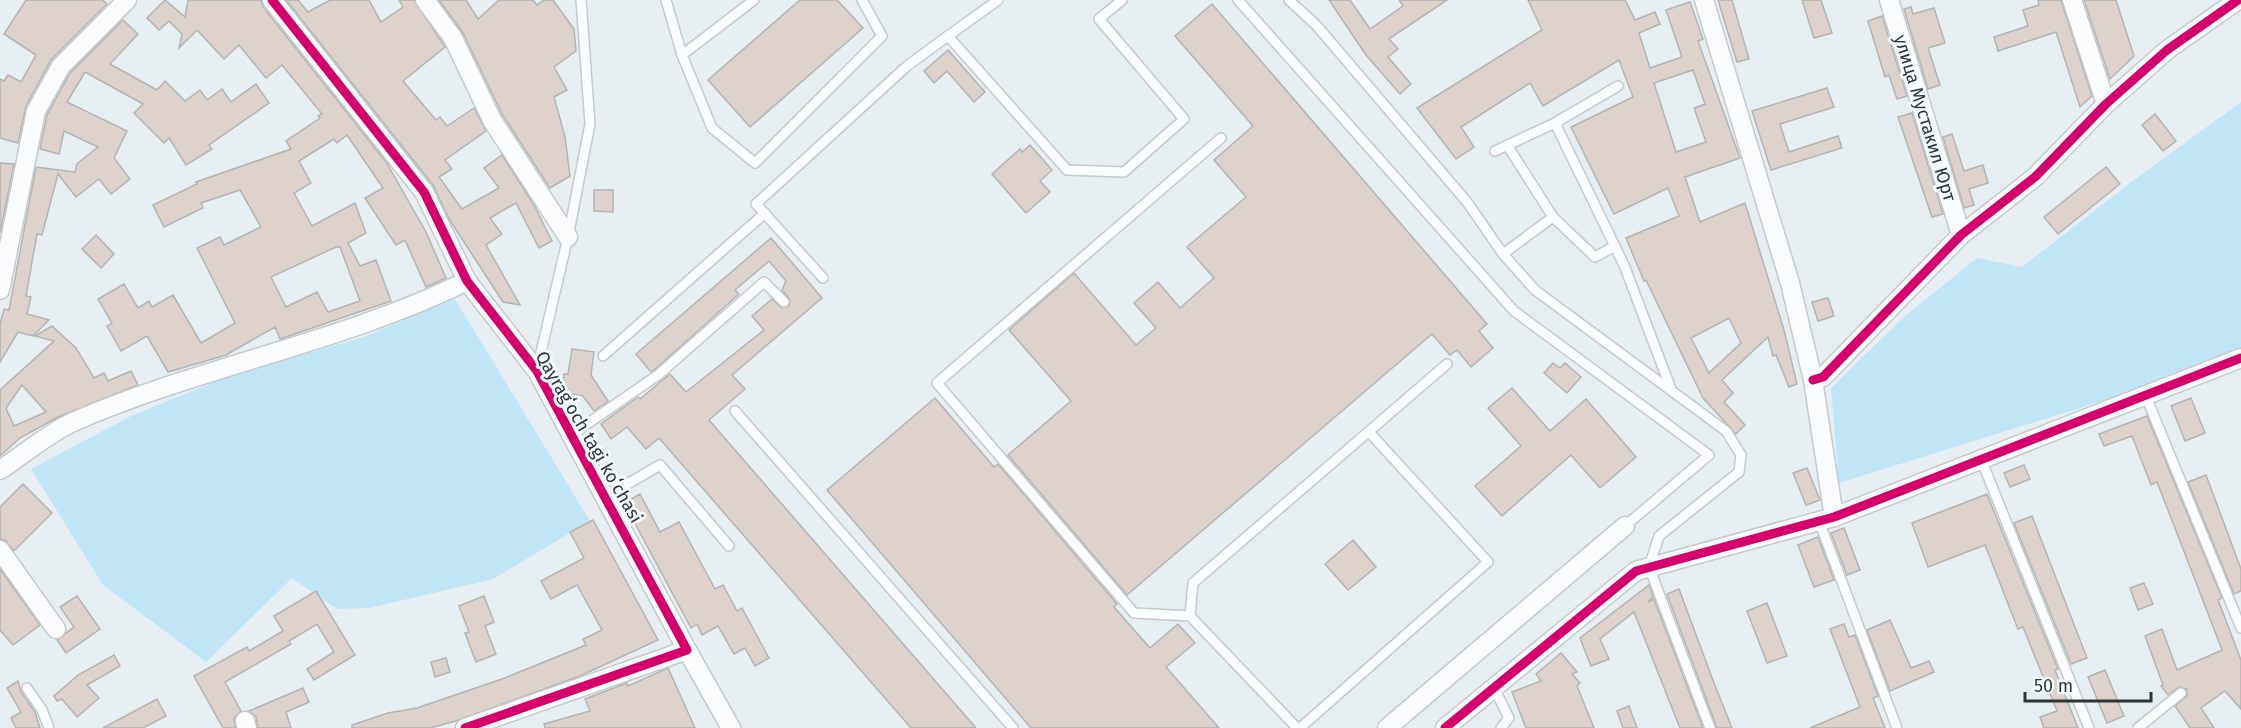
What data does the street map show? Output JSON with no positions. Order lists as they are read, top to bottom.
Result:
{
  "streets": {
    "street": ["улица Мустакил Юрт", "Qayragʻoch tagi koʻchasi"]
  },
  "scale_bar": "50 m"
}
